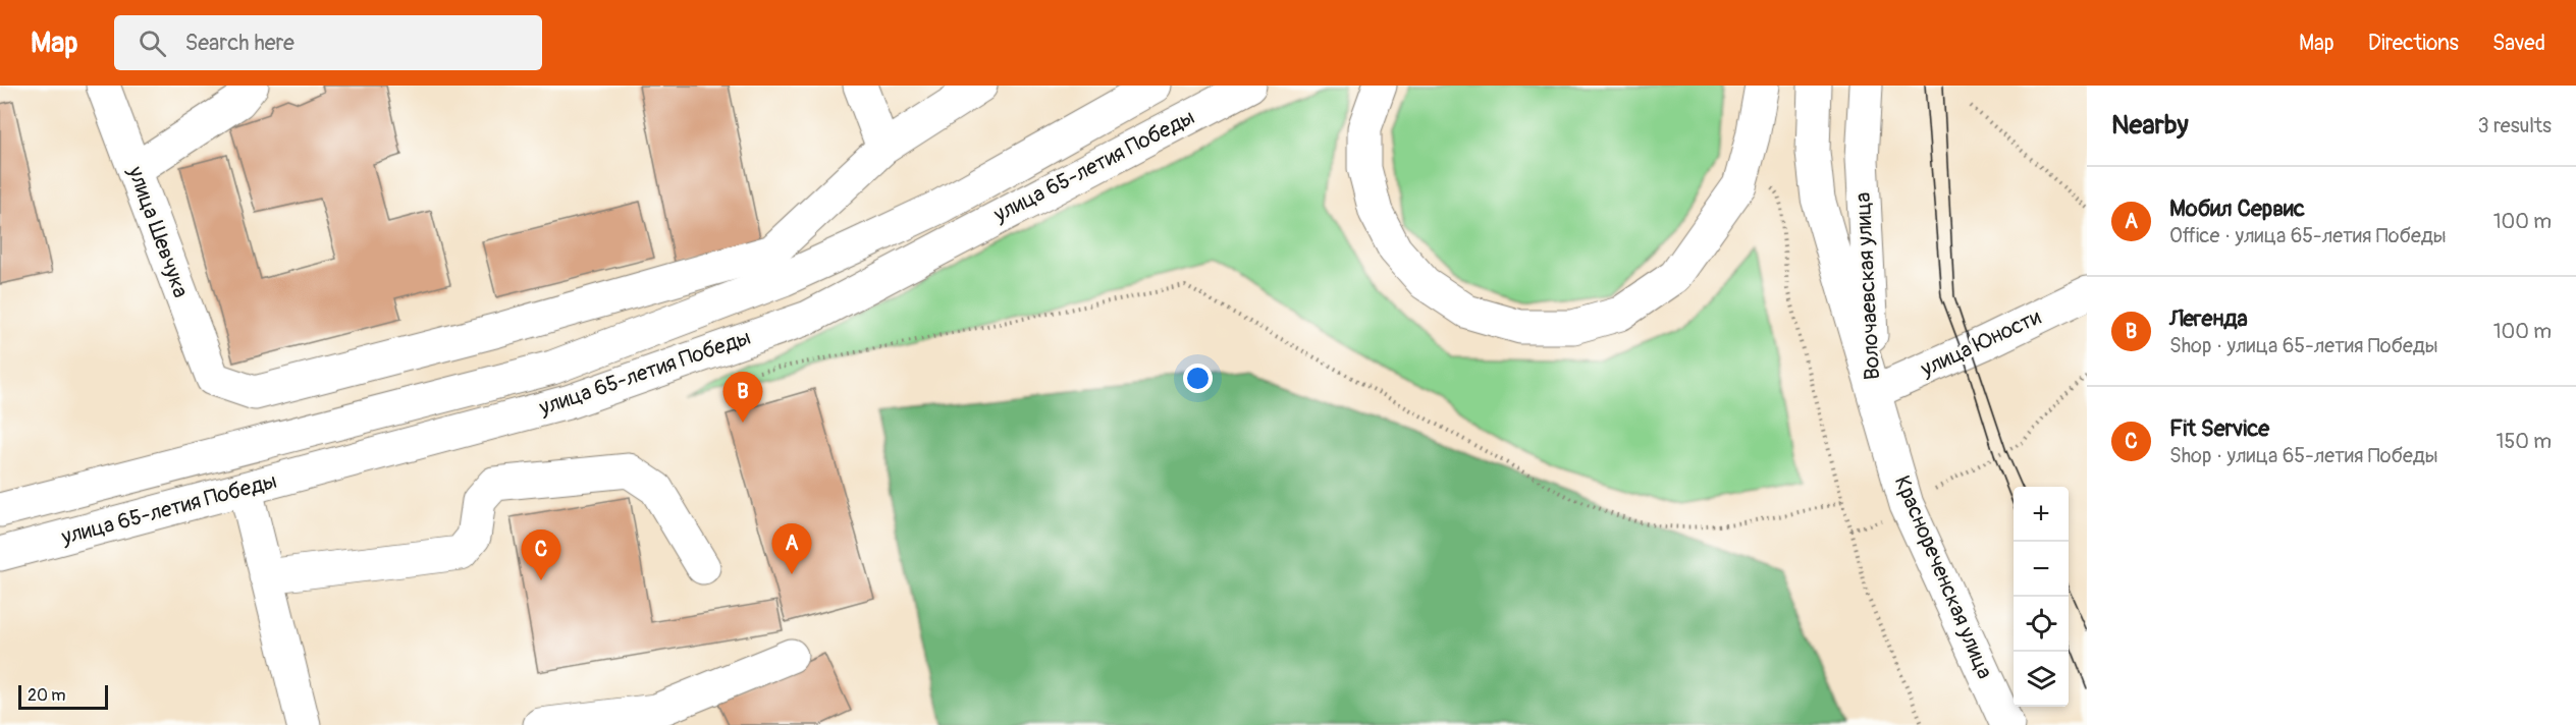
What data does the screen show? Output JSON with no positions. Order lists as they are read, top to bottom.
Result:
{
  "streets": {
    "main road": [
      "улица 65-летия Победы",
      "улица Шевчука",
      "Волочаевская улица",
      "улица Юности",
      "Краснореченская улица"
    ]
  },
  "crossings": [
    ["Волочаевская улица", "улица Юности"],
    ["Волочаевская улица", "Краснореченская улица"],
    ["улица Юности", "Краснореченская улица"]
  ],
  "scale_bar": "20 m",
  "page": {
    "header": "Map",
    "search": "Search here",
    "nav": ["Map", "Directions", "Saved"],
    "heading": ["Nearby", "3 results"],
    "list": [
      {
        "mark": "A",
        "name": "Мобил Сервис",
        "note": "Office · улица 65-летия Победы",
        "value": "100 m"
      },
      {
        "mark": "B",
        "name": "Легенда",
        "note": "Shop · улица 65-летия Победы",
        "value": "100 m"
      },
      {
        "mark": "C",
        "name": "Fit Service",
        "note": "Shop · улица 65-летия Победы",
        "value": "150 m"
      }
    ],
    "pins": ["B", "A", "C"],
    "map_buttons": ["+", "−"],
    "scale": "20 m"
  }
}
